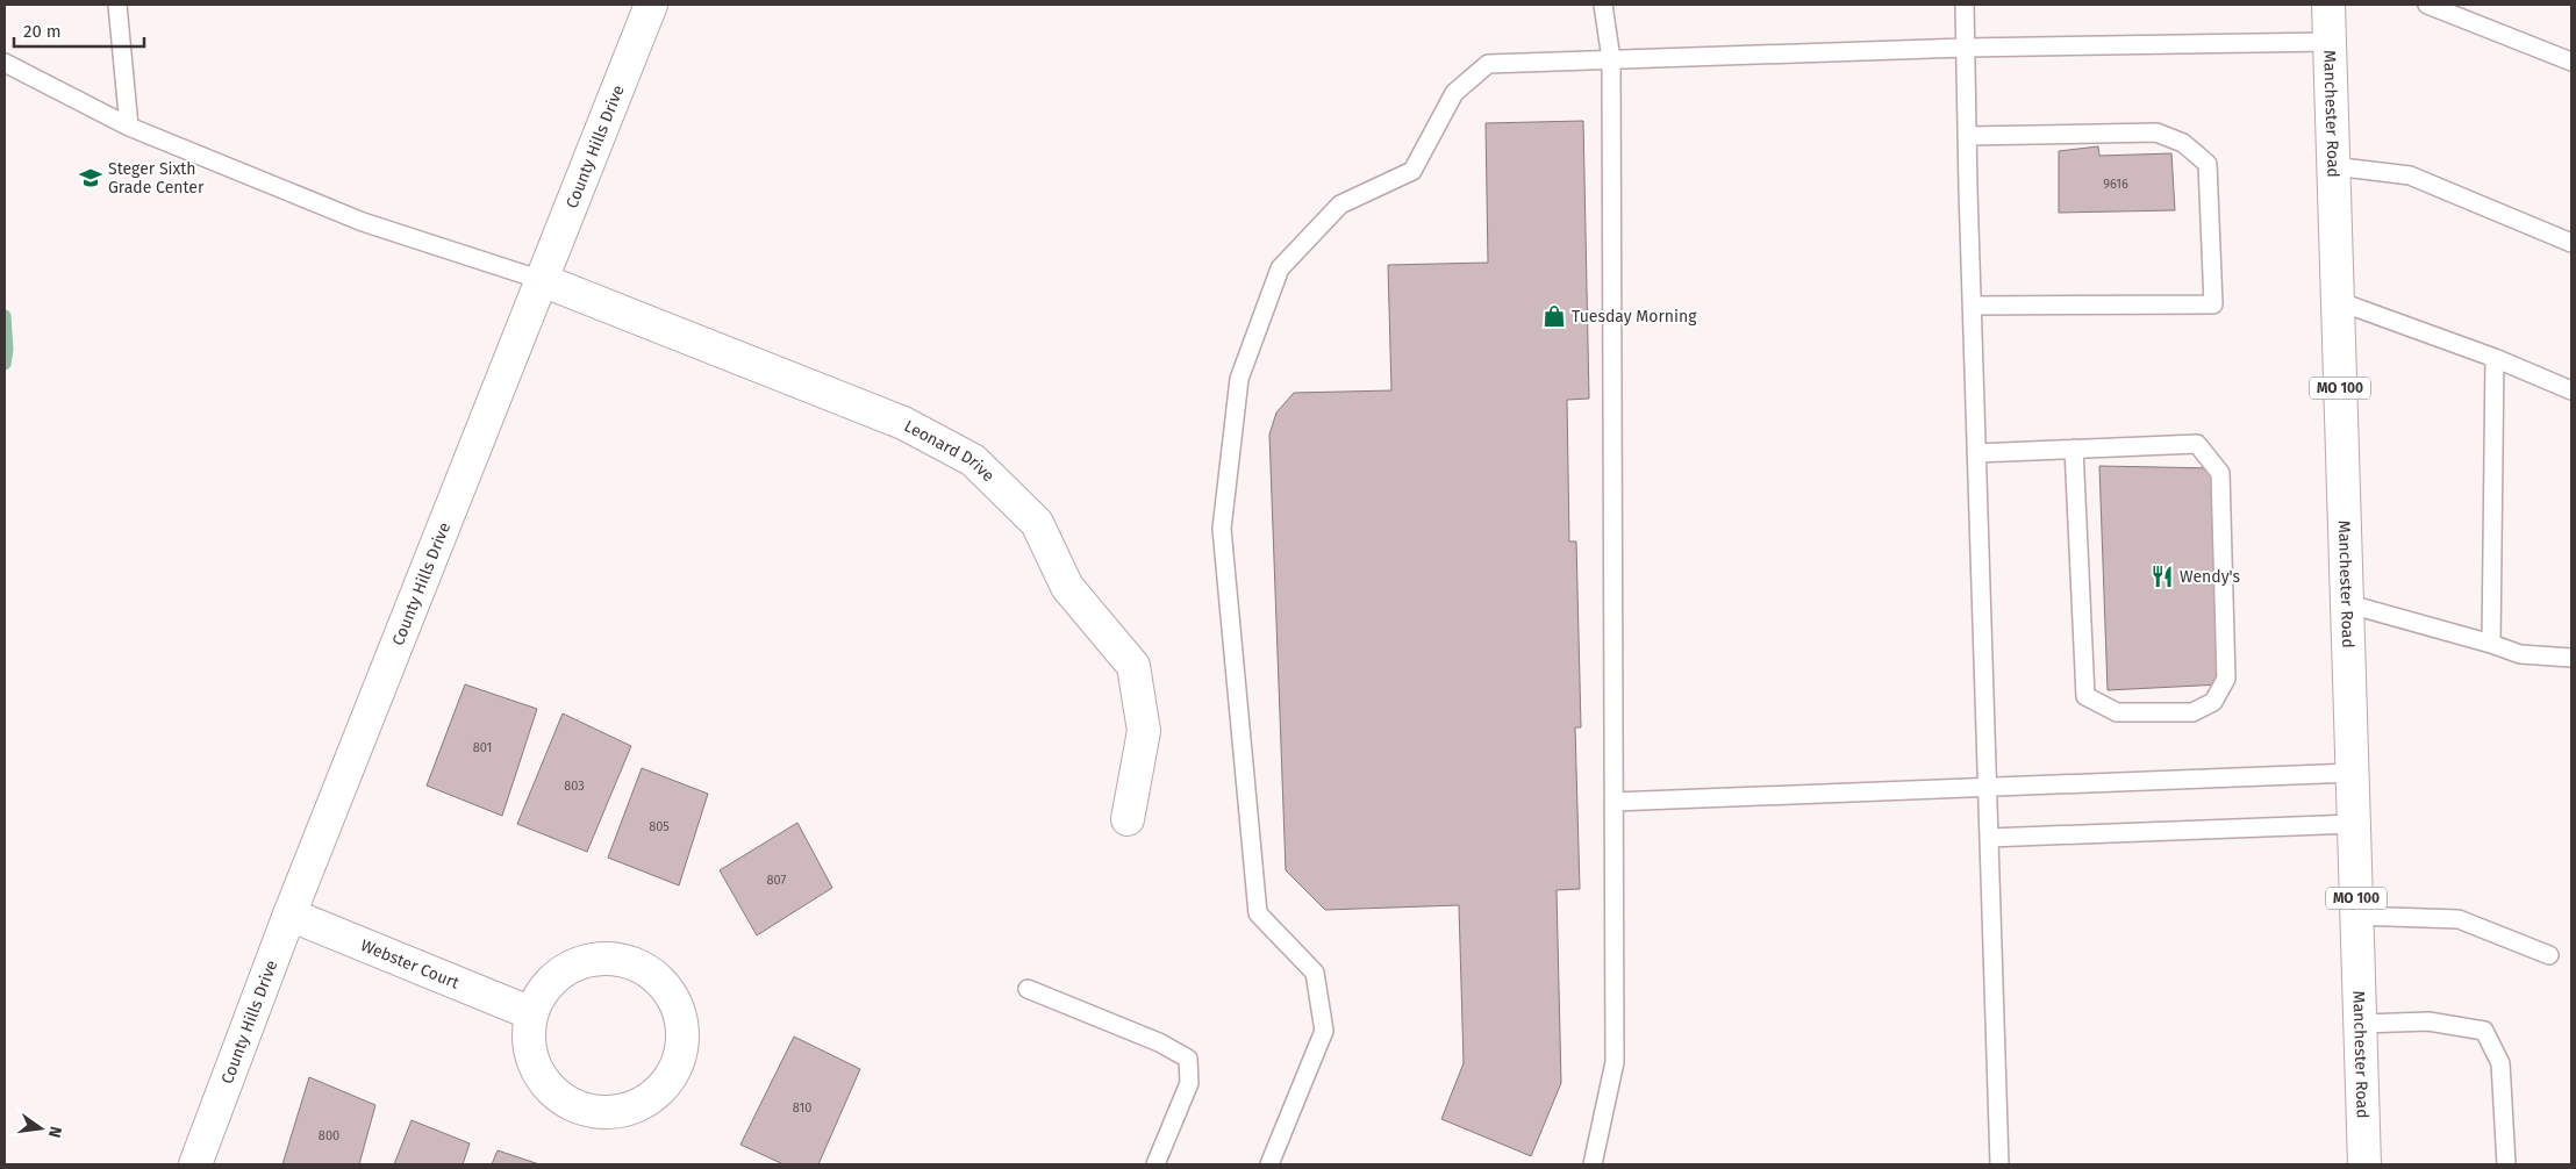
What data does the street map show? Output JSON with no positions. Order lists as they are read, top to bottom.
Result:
{
  "streets": {
    "street": [
      "Manchester Road",
      "County Hills Drive",
      "MO 100",
      "Leonard Drive",
      "Webster Court"
    ]
  },
  "crossings": [
    ["County Hills Drive", "Leonard Drive"],
    ["County Hills Drive", "Webster Court"]
  ],
  "places": {
    "school or university": ["Steger Sixth Grade Center"],
    "shop": ["Tuesday Morning"],
    "restaurant": ["Wendy's"]
  },
  "house_numbers": [
    "9616",
    "801",
    "803",
    "805",
    "807",
    "810",
    "800"
  ],
  "scale_bar": "20 m",
  "north": "right"
}
